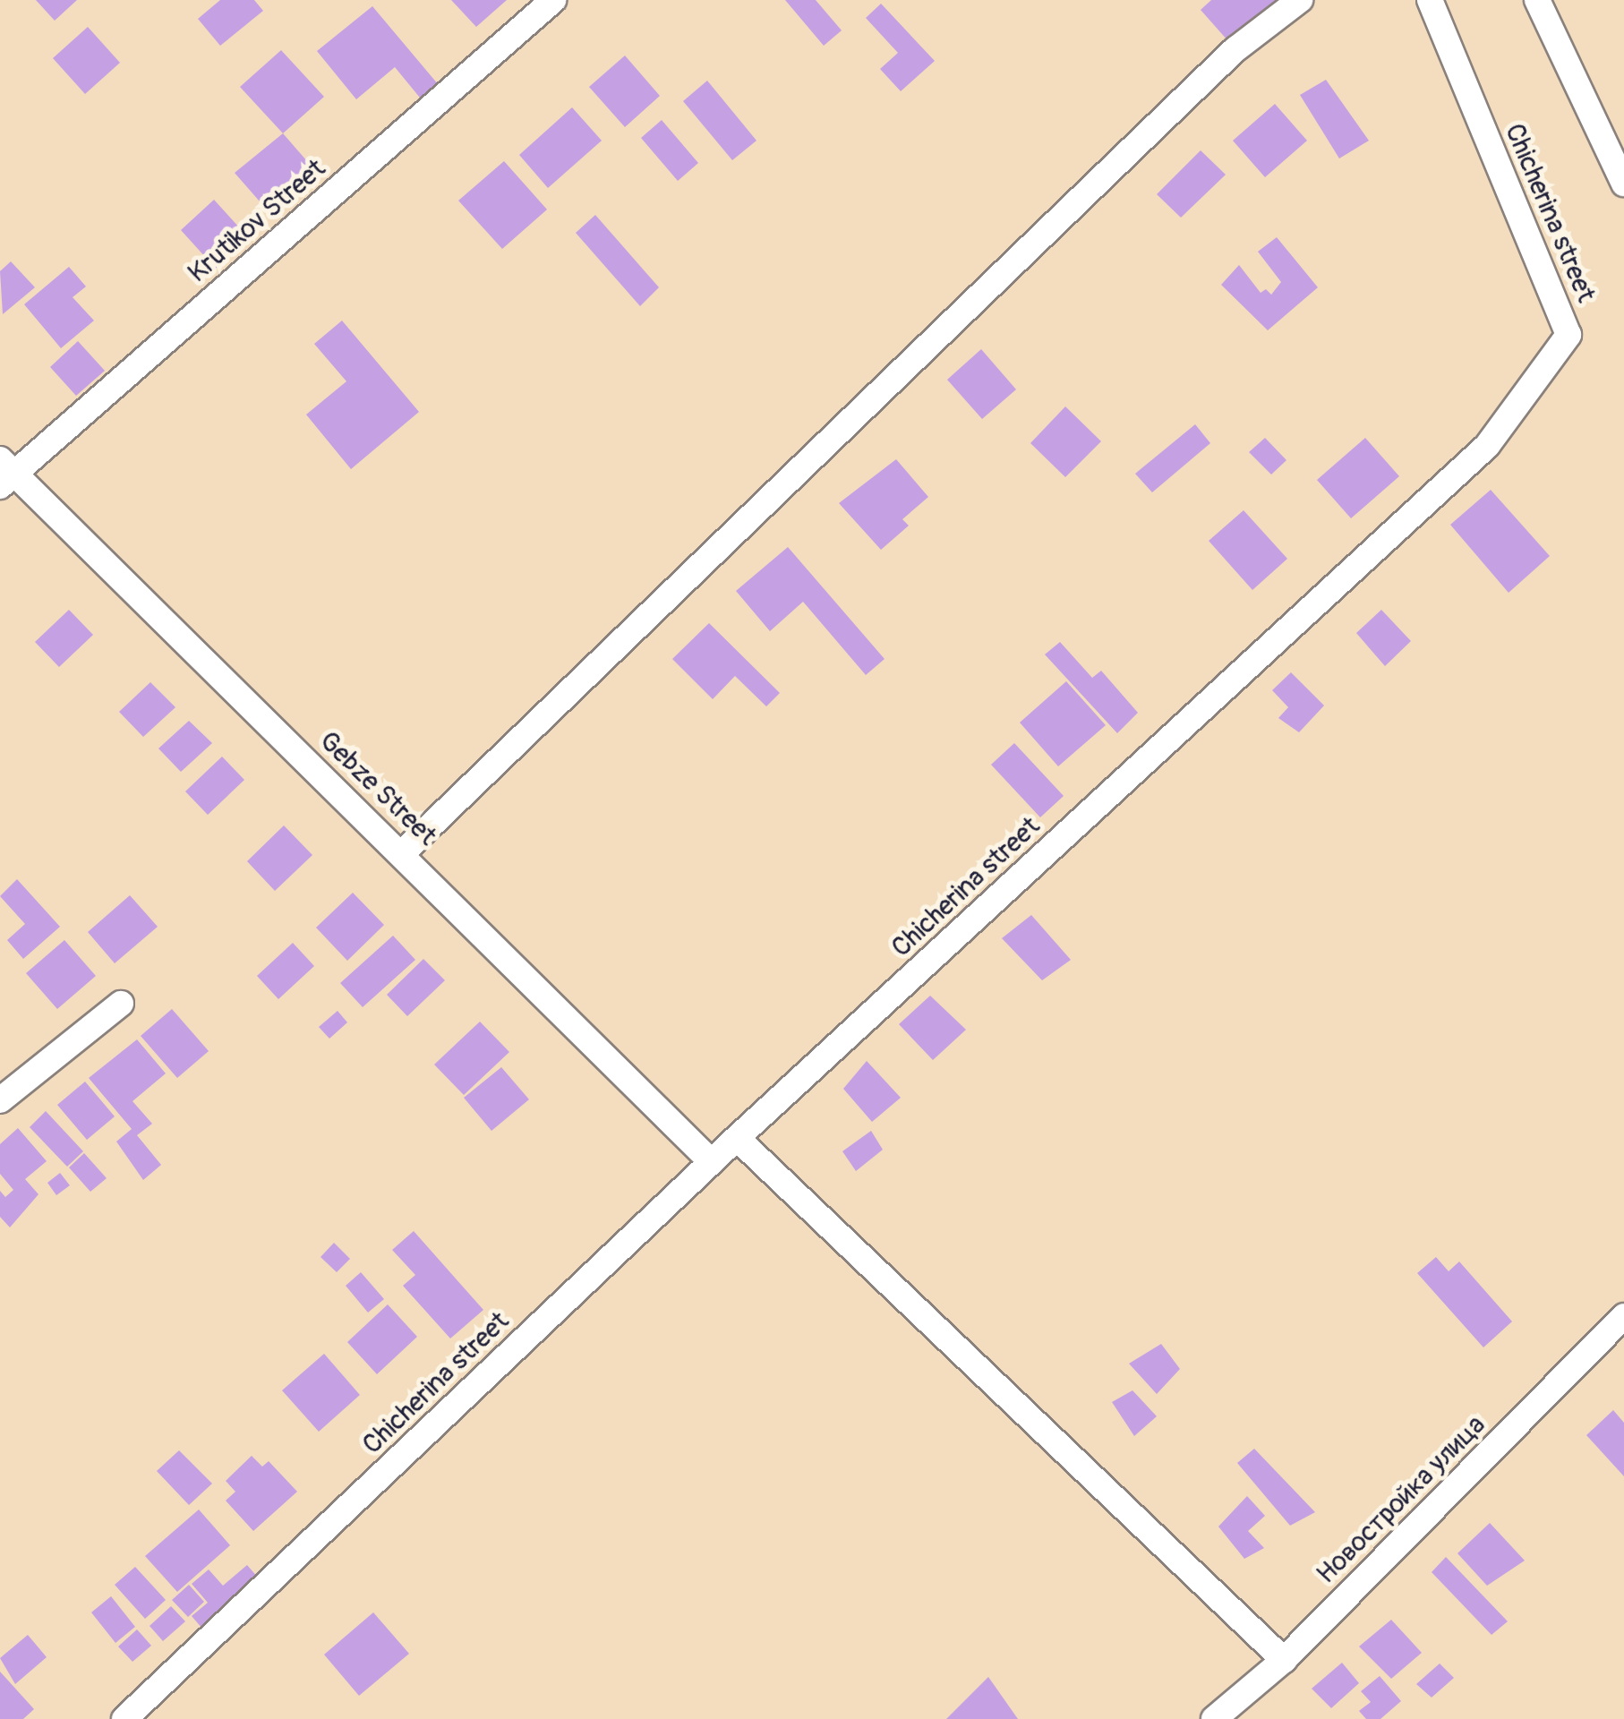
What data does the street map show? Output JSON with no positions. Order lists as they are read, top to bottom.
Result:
{
  "streets": {
    "street": [
      "Chicherina street",
      "Krutikov Street",
      "Gebze Street",
      "Новостройка улица"
    ]
  },
  "crossings": [
    ["Chicherina street", "Gebze Street"],
    ["Krutikov Street", "Gebze Street"]
  ]
}
